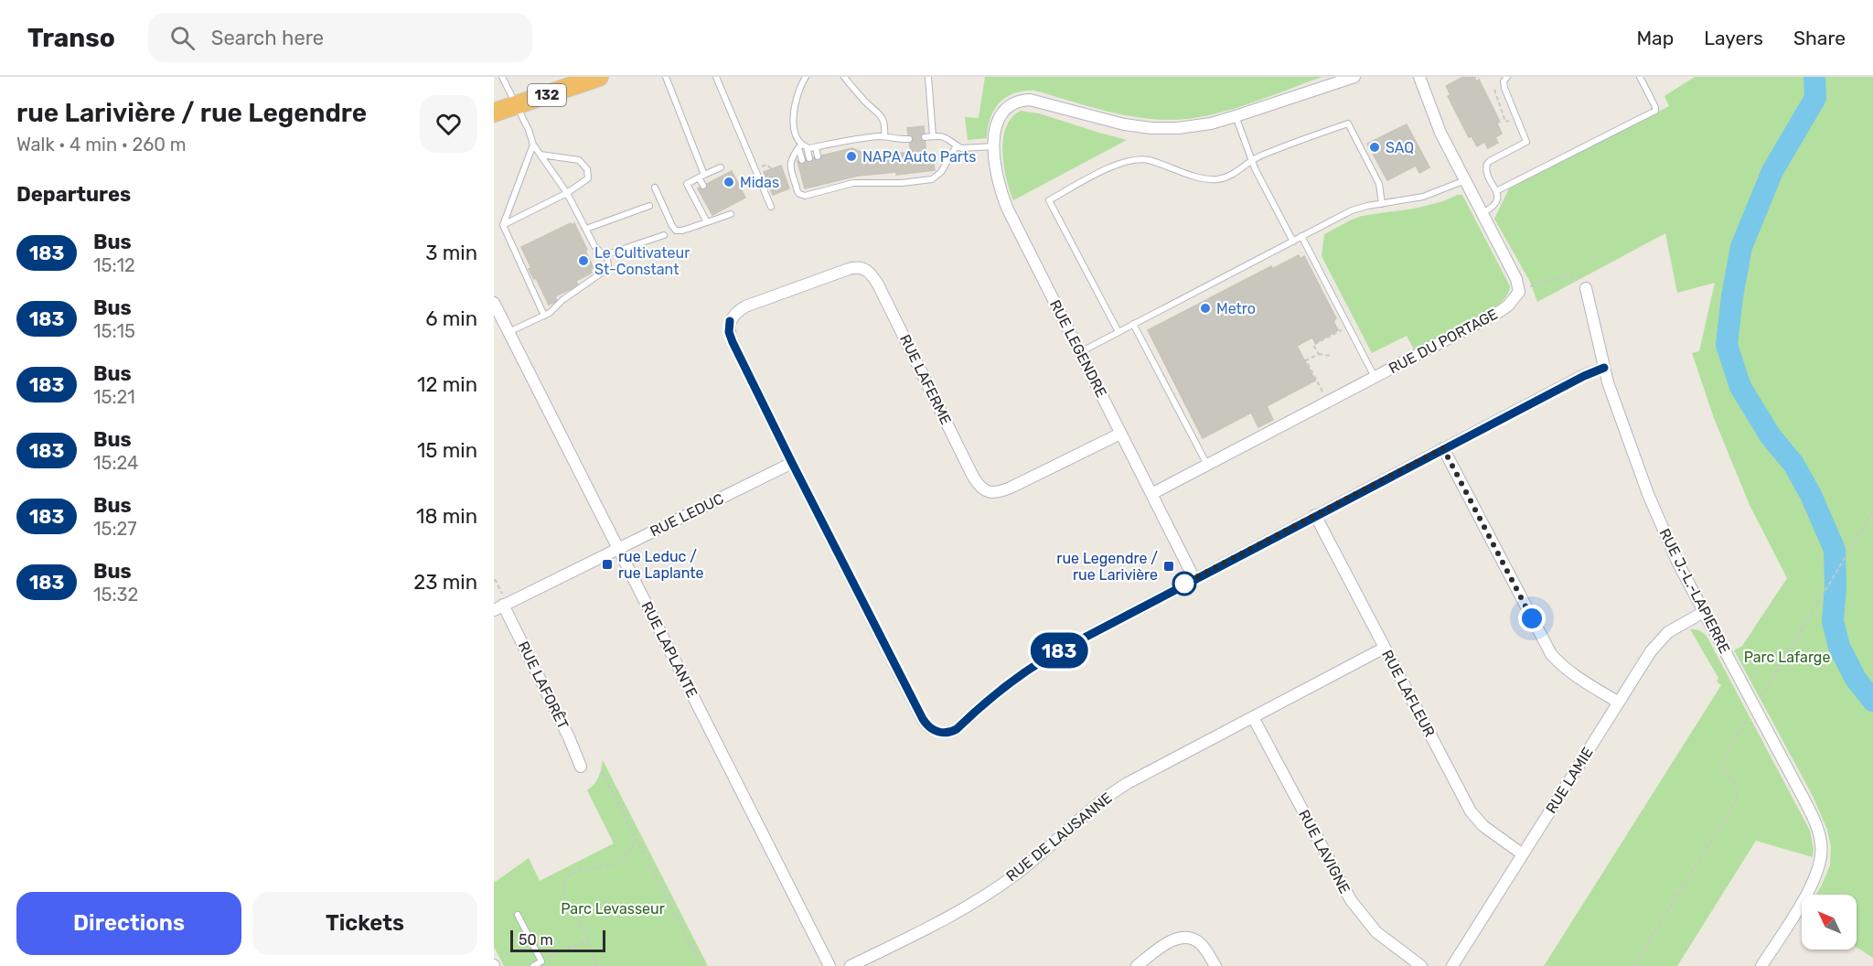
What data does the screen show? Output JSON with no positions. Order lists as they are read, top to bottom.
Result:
{
  "streets": {
    "highway": ["132"],
    "street": [
      "RUE DU PORTAGE",
      "RUE LEGENDRE",
      "RUE LAFERME",
      "RUE LEDUC",
      "RUE J.-L.-LAPIERRE",
      "RUE LAPLANTE",
      "RUE LAFORÊT",
      "RUE LAFLEUR",
      "RUE LAMIE",
      "RUE DE LAUSANNE",
      "RUE LAVIGNE"
    ]
  },
  "crossings": [
    ["RUE DU PORTAGE", "RUE LEGENDRE"],
    ["RUE LEGENDRE", "RUE LAFERME"],
    ["RUE LAFERME", "RUE LEDUC"],
    ["RUE LEDUC", "RUE LAPLANTE"],
    ["RUE LEDUC", "RUE LAFORÊT"],
    ["RUE J.-L.-LAPIERRE", "RUE LAMIE"],
    ["RUE LAFLEUR", "RUE LAMIE"],
    ["RUE LAFLEUR", "RUE DE LAUSANNE"],
    ["RUE DE LAUSANNE", "RUE LAVIGNE"]
  ],
  "parks": ["Parc Lafarge", "Parc Levasseur"],
  "places": {
    "other": [
      "SAQ",
      "NAPA Auto Parts",
      "Midas",
      "Le Cultivateur St-Constant",
      "Metro"
    ],
    "transit": ["rue Leduc / rue Laplante", "rue Legendre / rue Larivière"]
  },
  "lines": ["bus line 183"],
  "scale_bar": "50 m",
  "north": "top left",
  "page": {
    "header": "Transo",
    "search": "Search here",
    "nav": ["Map", "Layers", "Share"],
    "heading": [
      ["rue Larivière / rue Legendre", "Walk · 4 min · 260 m"],
      "Departures"
    ],
    "on_map": "183",
    "list": [
      {
        "mark": "183",
        "name": "Bus",
        "note": "15:12",
        "value": "3 min"
      },
      {
        "mark": "183",
        "name": "Bus",
        "note": "15:15",
        "value": "6 min"
      },
      {
        "mark": "183",
        "name": "Bus",
        "note": "15:21",
        "value": "12 min"
      },
      {
        "mark": "183",
        "name": "Bus",
        "note": "15:24",
        "value": "15 min"
      },
      {
        "mark": "183",
        "name": "Bus",
        "note": "15:27",
        "value": "18 min"
      },
      {
        "mark": "183",
        "name": "Bus",
        "note": "15:32",
        "value": "23 min"
      }
    ],
    "buttons": ["Directions", "Tickets"],
    "scale": "50 m"
  }
}
